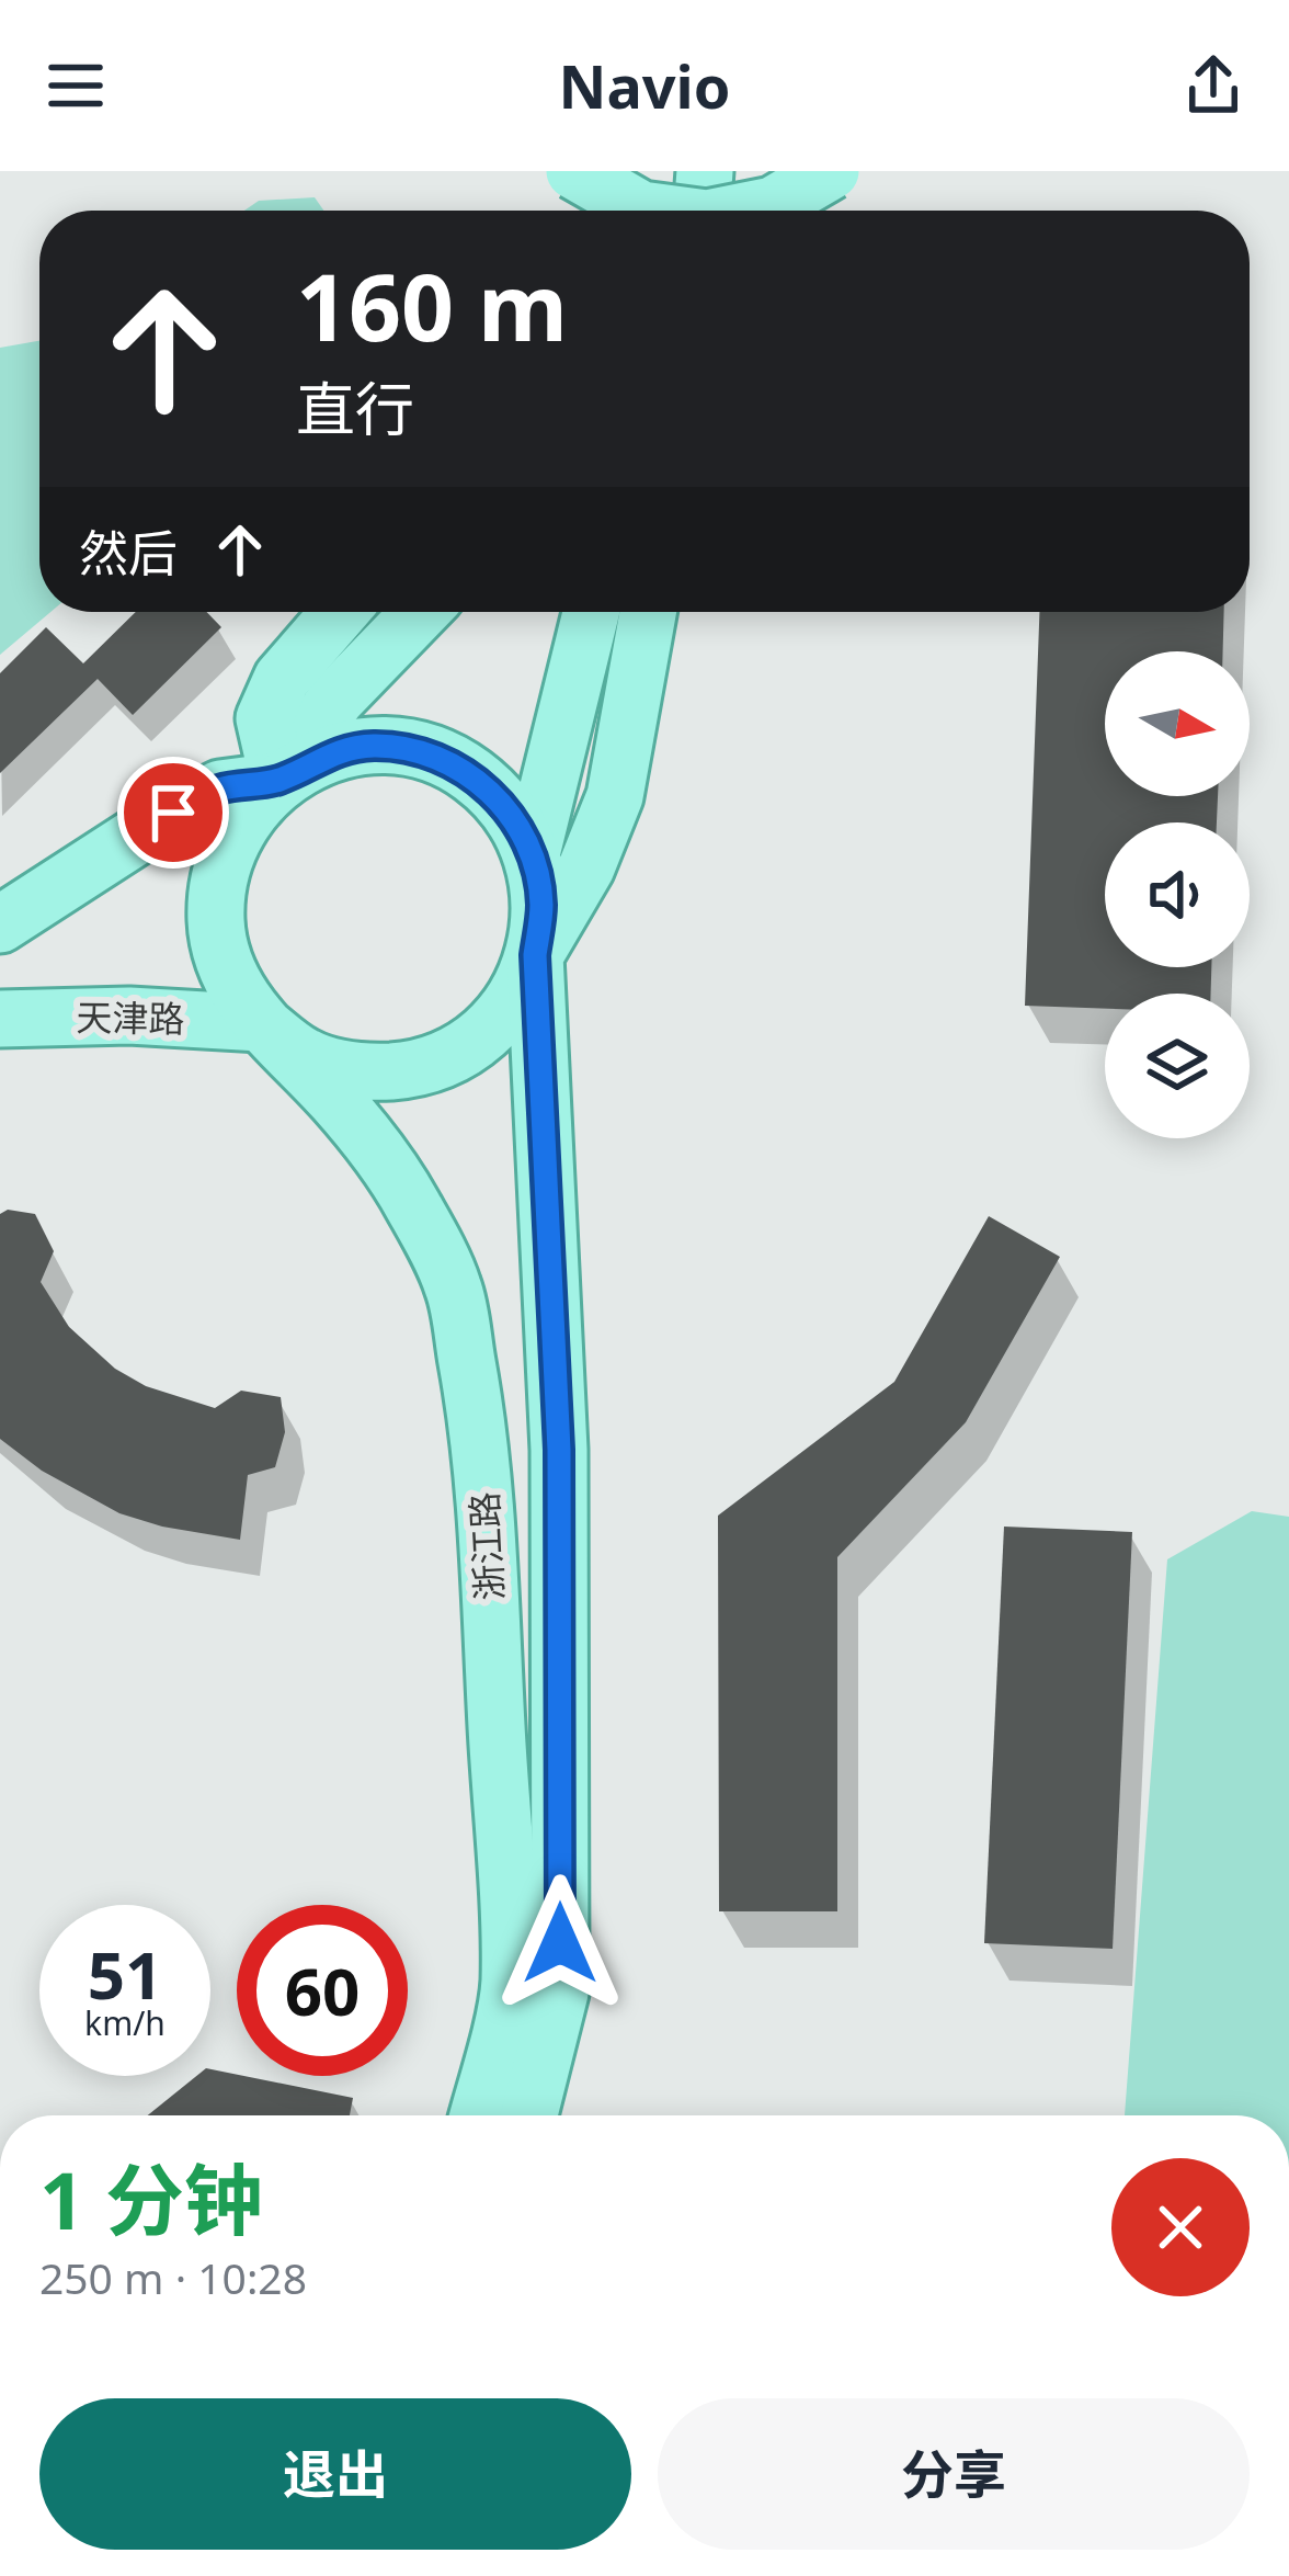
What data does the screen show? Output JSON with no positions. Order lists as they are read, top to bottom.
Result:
{
  "streets": {
    "main road": ["天津路", "浙江路"]
  },
  "crossings": [
    ["天津路", "浙江路"]
  ],
  "north": "right",
  "page": {
    "header": "Navio",
    "turn": ["160 m", "直行"],
    "then": "然后",
    "speed": "51 km/h",
    "limit": "60",
    "heading": ["1 分钟", "250 m · 10:28"],
    "buttons": ["退出", "分享"]
  }
}
